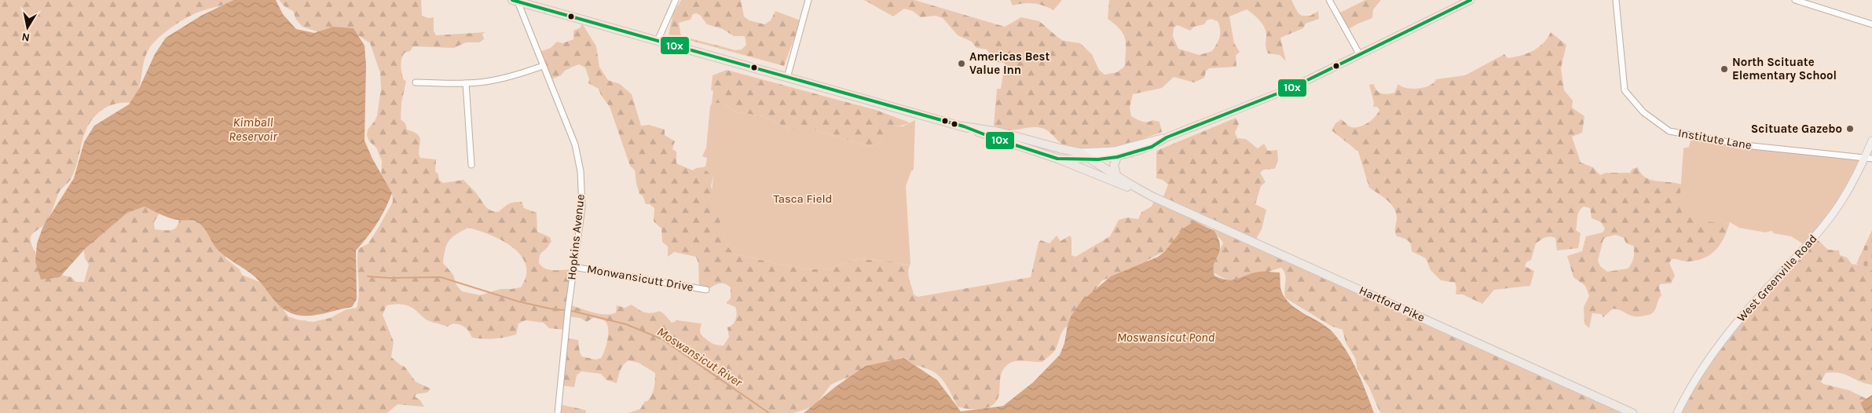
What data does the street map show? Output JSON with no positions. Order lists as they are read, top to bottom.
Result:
{
  "streets": {
    "highway": ["Hartford Pike"],
    "main road": ["West Greenville Road"],
    "street": ["Institute Lane", "Hopkins Avenue", "Monwansicutt Drive"]
  },
  "crossings": [
    ["Institute Lane", "West Greenville Road"],
    ["Hopkins Avenue", "Monwansicutt Drive"],
    ["Hopkins Avenue", "Hartford Pike"]
  ],
  "water": ["Kimball Reservoir", "Moswansicut Pond", "Moswansicut River"],
  "parks": ["Tasca Field"],
  "places": ["Americas Best Value Inn", "North Scituate Elementary School", "Scituate Gazebo"],
  "lines": ["transit line 10x"],
  "north": "bottom"
}
